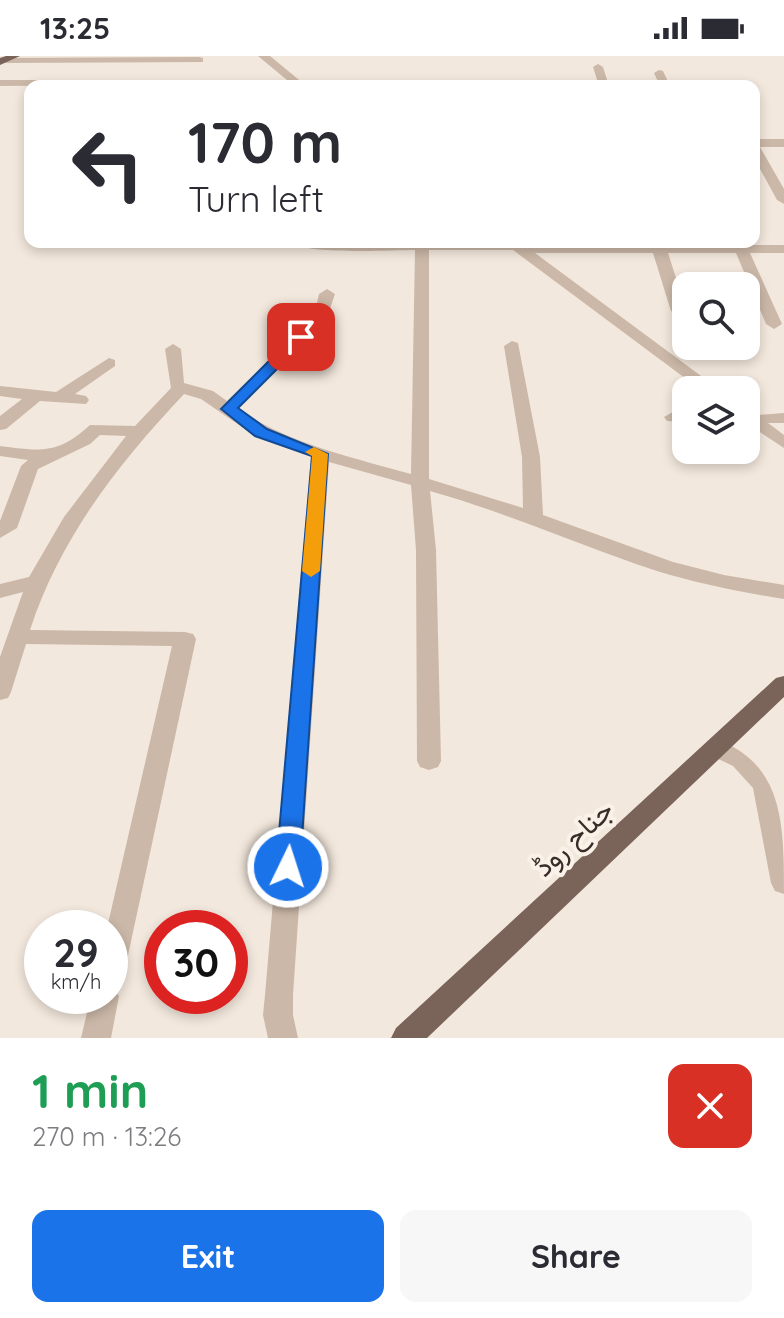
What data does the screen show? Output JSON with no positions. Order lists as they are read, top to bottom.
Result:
{
  "streets": {
    "main road": ["جناح روڈ"]
  },
  "page": {
    "status": "13:25",
    "turn": ["170 m", "Turn left"],
    "speed": "29 km/h",
    "limit": "30",
    "heading": ["1 min", "270 m · 13:26"],
    "buttons": ["Exit", "Share"]
  }
}
